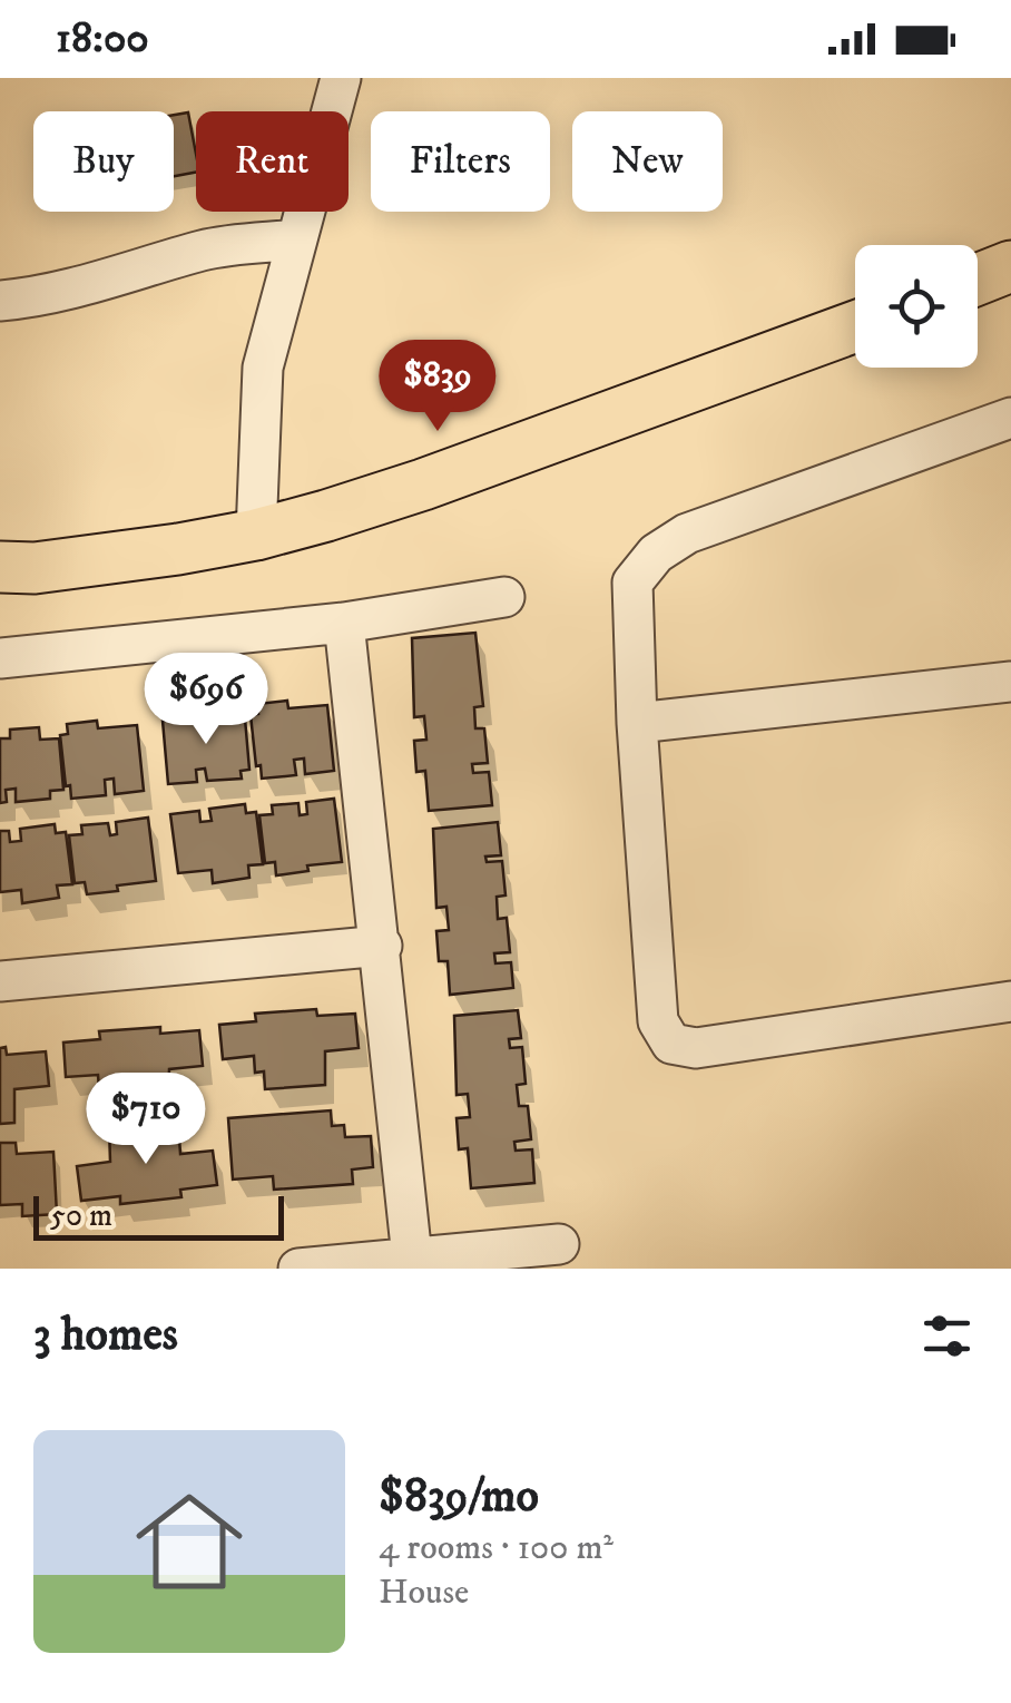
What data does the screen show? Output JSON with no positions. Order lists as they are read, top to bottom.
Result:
{
  "scale_bar": "50 m",
  "page": {
    "status": "18:00",
    "chip": [
      "Buy",
      "Rent",
      "Filters",
      "New"
    ],
    "price": ["$839", "$696", "$710"],
    "scale": "50 m",
    "heading": "3 homes",
    "list": [
      {
        "name": "$839/mo",
        "note": "4 rooms · 100 m² · House"
      }
    ]
  }
}
